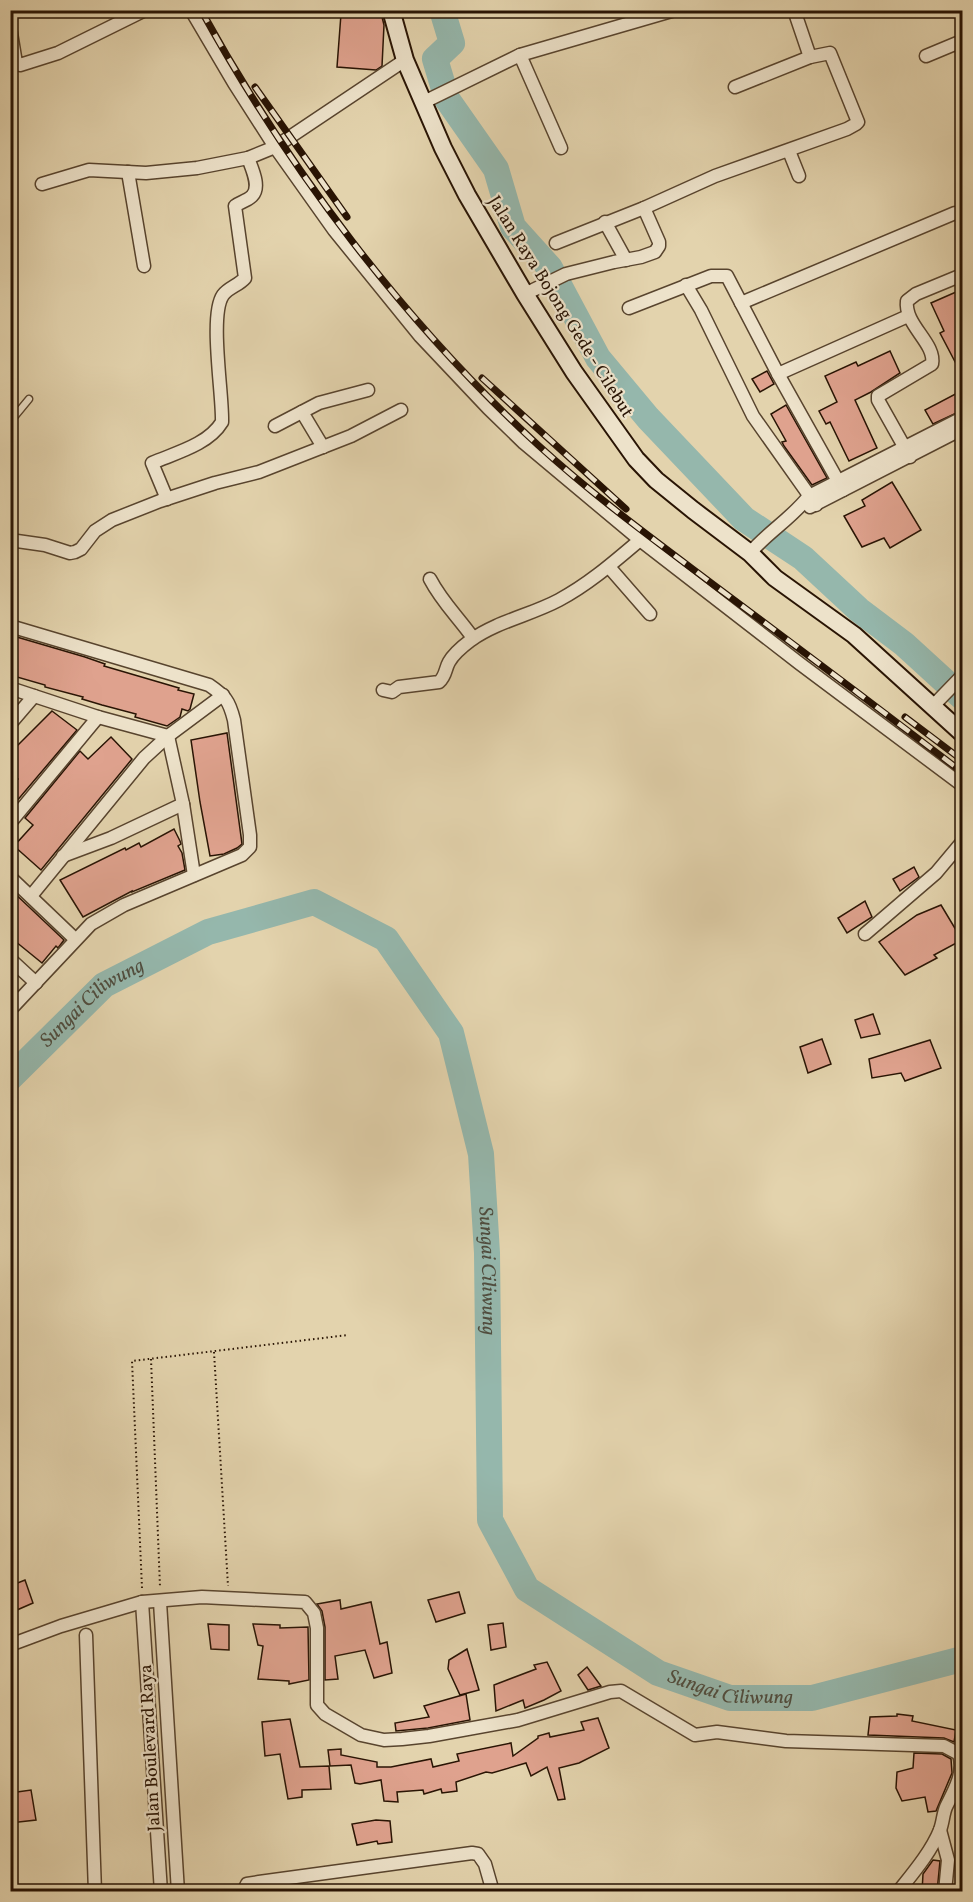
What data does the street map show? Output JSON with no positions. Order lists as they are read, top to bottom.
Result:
{
  "streets": {
    "main road": ["Jalan Raya Bojong Gede - Cilebut"],
    "street": ["Jalan Boulevard Raya"]
  },
  "water": ["Sungai Ciliwung"]
}
